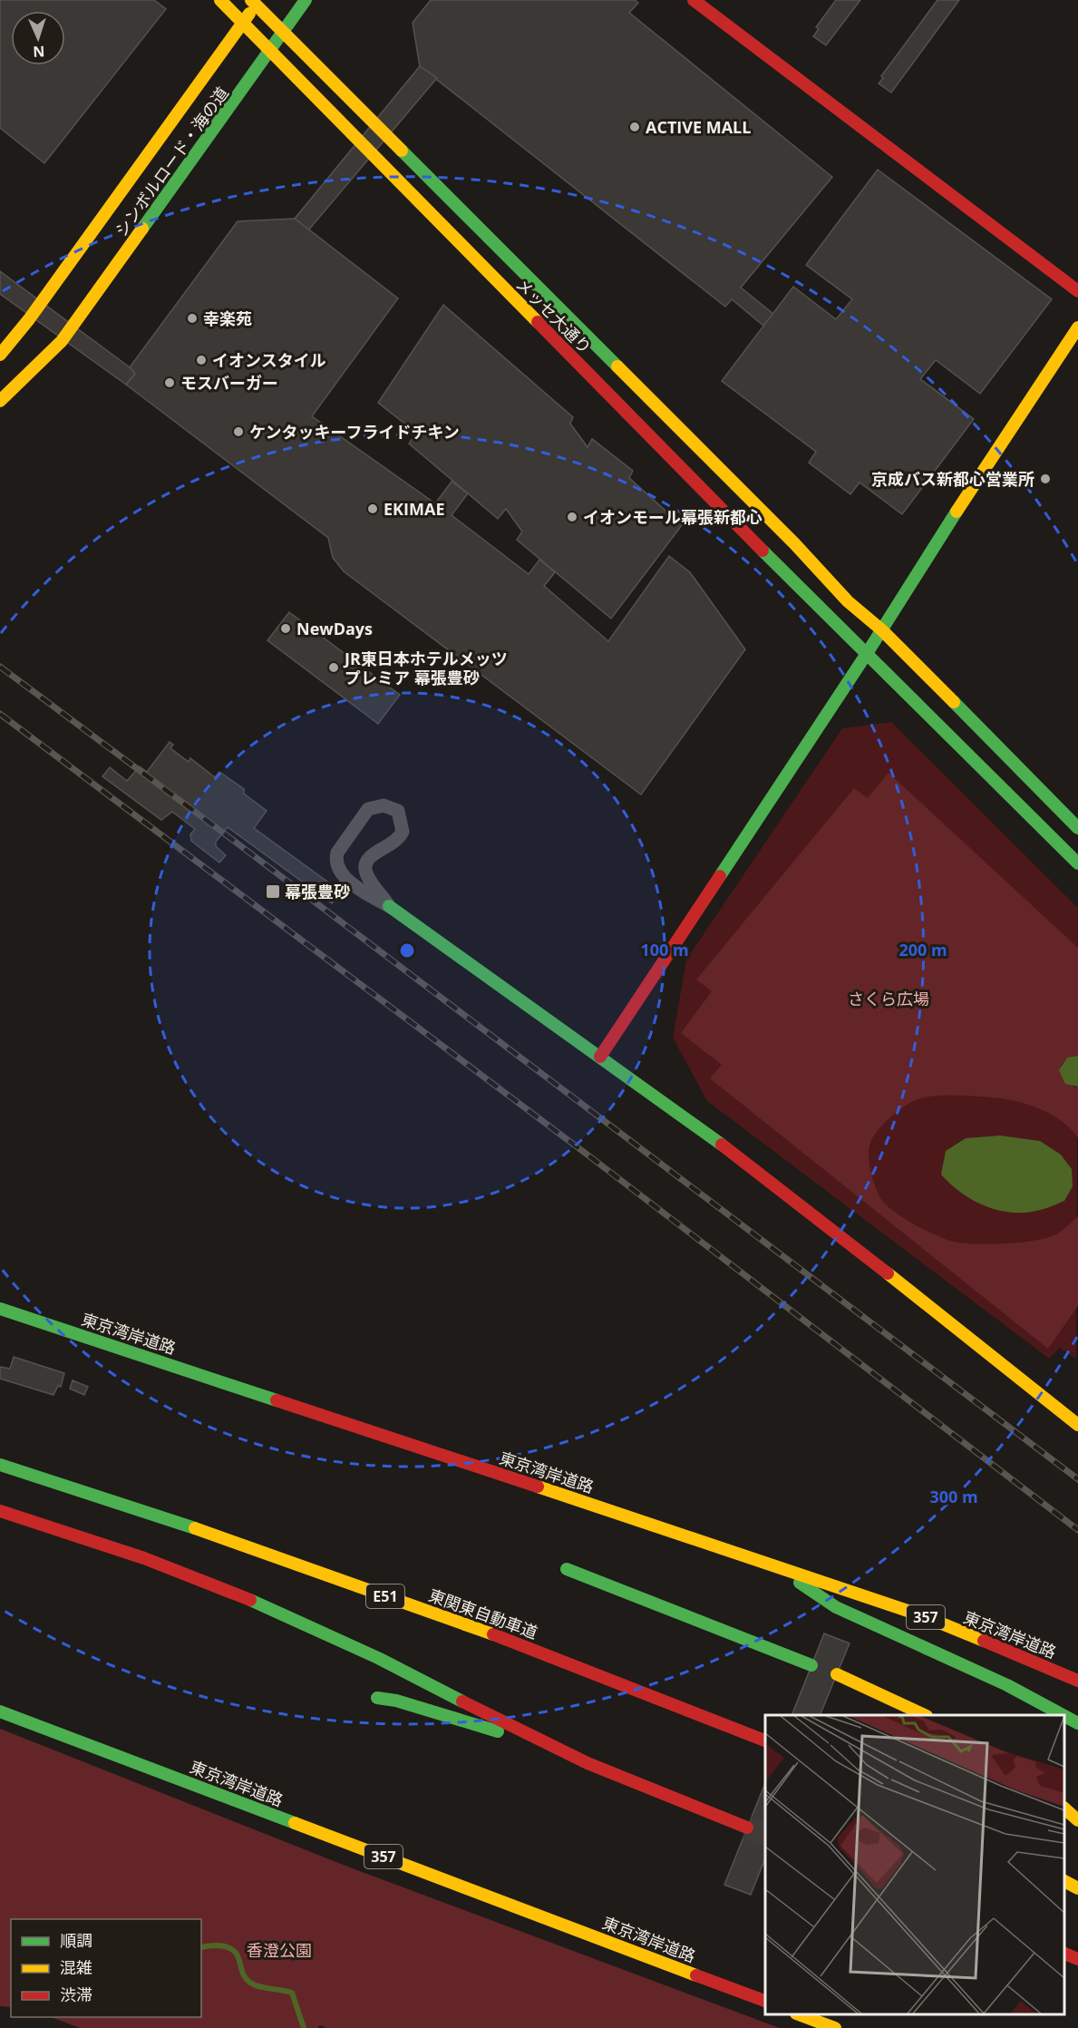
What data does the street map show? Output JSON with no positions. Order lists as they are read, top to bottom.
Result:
{
  "streets": {
    "main road": [
      "シンボルロード・海の道",
      "メッセ大通り",
      "東京湾岸道路",
      "E51",
      "東関東自動車道",
      "357"
    ]
  },
  "crossings": [
    ["シンボルロード・海の道", "メッセ大通り"]
  ],
  "parks": ["さくら広場", "香澄公園"],
  "places": {
    "other": [
      "ACTIVE MALL",
      "幸楽苑",
      "イオンスタイル",
      "モスバーガー",
      "ケンタッキーフライドチキン",
      "京成バス新都心営業所",
      "EKIMAE",
      "イオンモール幕張新都心",
      "NewDays",
      "JR東日本ホテルメッツ プレミア 幕張豊砂"
    ],
    "transit": ["幕張豊砂"]
  },
  "legend": ["順調", "混雑", "渋滞"],
  "north": "bottom",
  "rings": ["100 m", "200 m", "300 m"]
}
